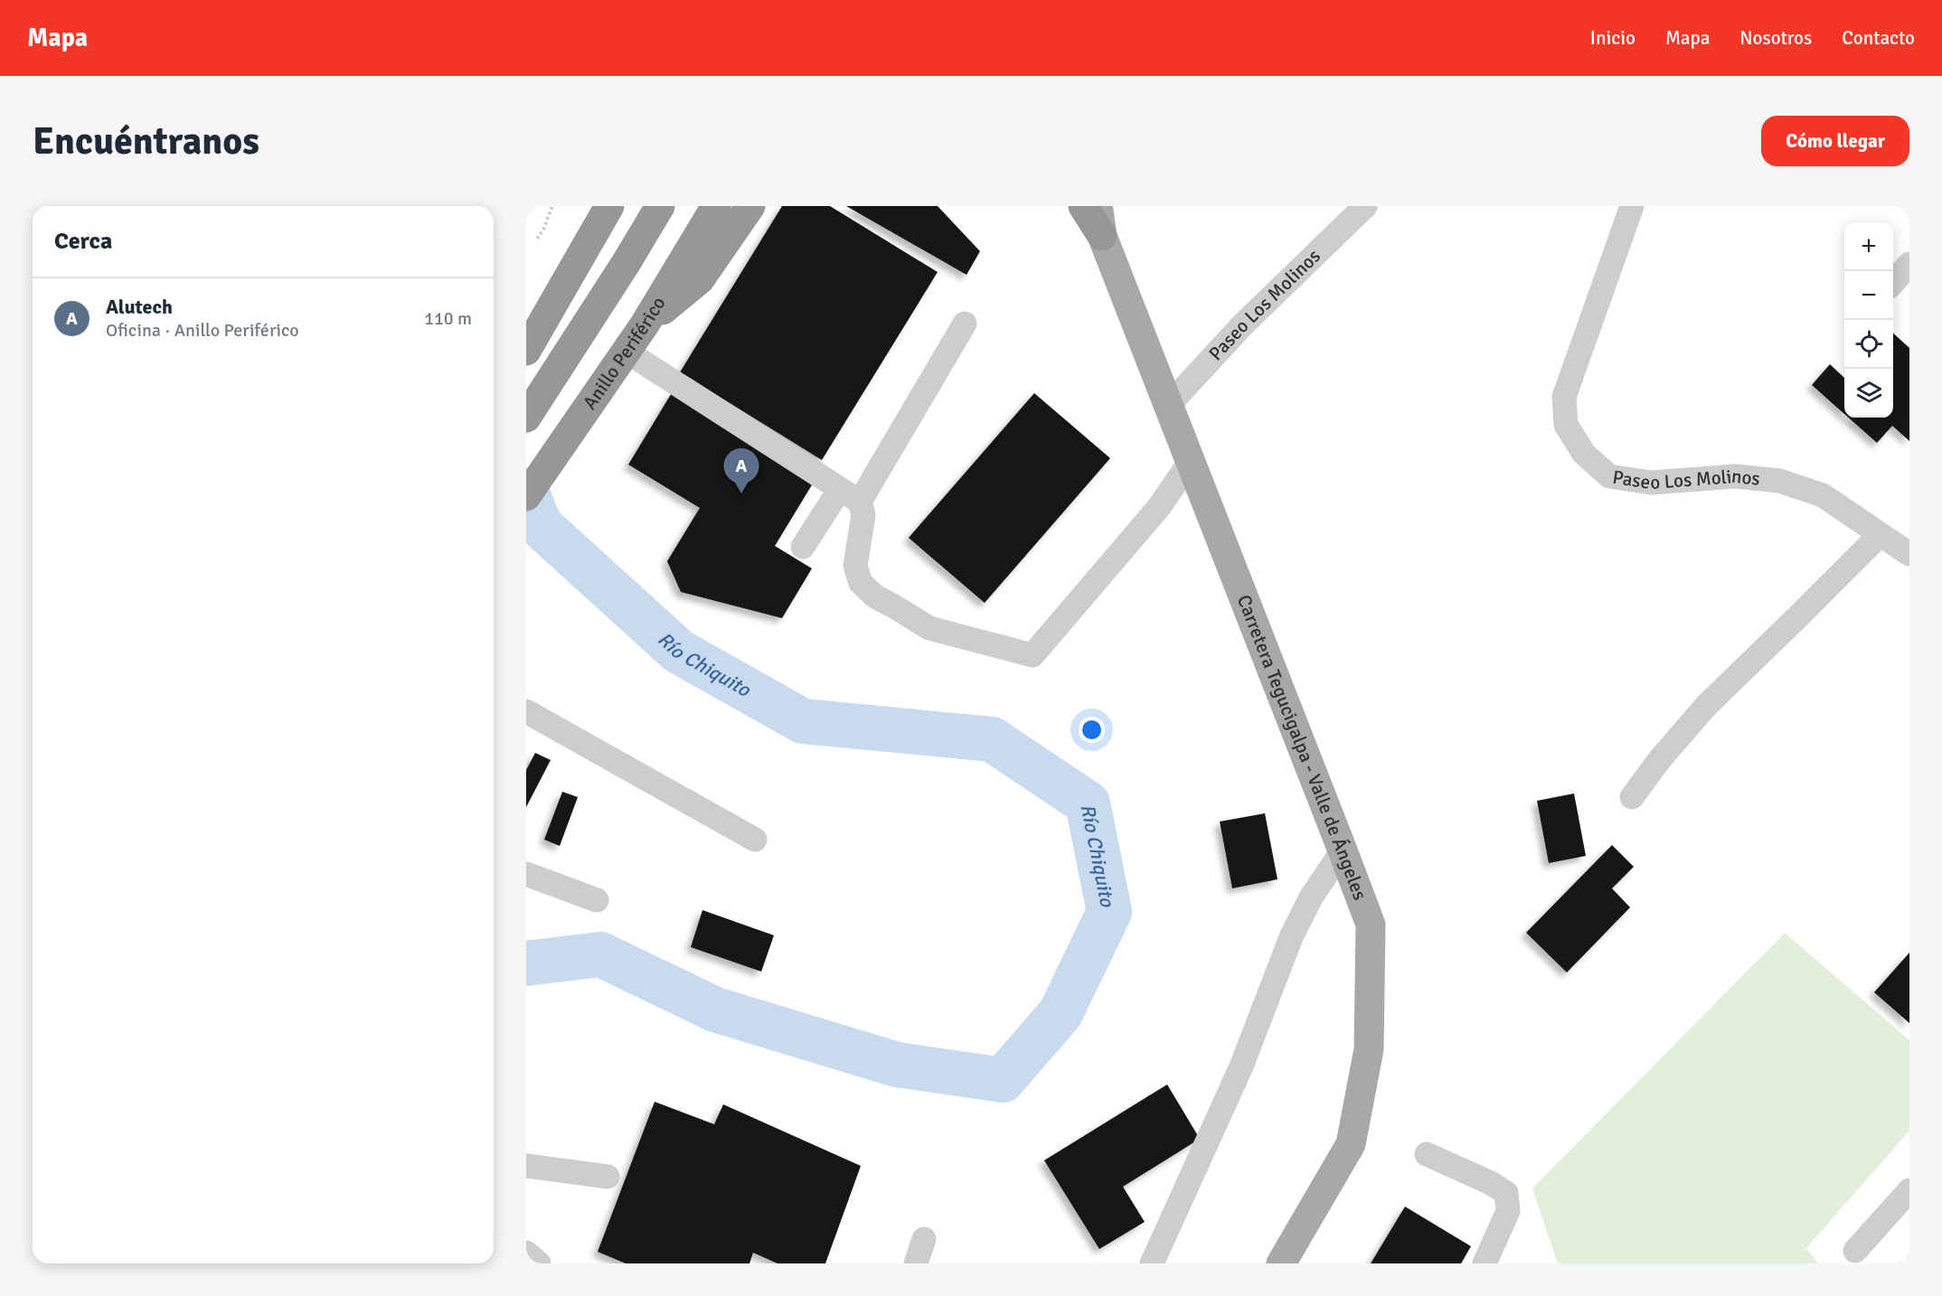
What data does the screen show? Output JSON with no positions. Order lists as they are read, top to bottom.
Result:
{
  "streets": {
    "highway": ["Anillo Periférico"],
    "main road": ["Carretera Tegucigalpa - Valle de Ángeles"],
    "street": ["Paseo Los Molinos"]
  },
  "crossings": [
    ["Paseo Los Molinos", "Carretera Tegucigalpa - Valle de Ángeles"]
  ],
  "water": ["Río Chiquito"],
  "page": {
    "header": "Mapa",
    "nav": [
      "Inicio",
      "Mapa",
      "Nosotros",
      "Contacto"
    ],
    "buttons": "Cómo llegar",
    "title": "Encuéntranos",
    "heading": "Cerca",
    "map_buttons": ["+", "−"],
    "list": [
      {
        "mark": "A",
        "name": "Alutech",
        "note": "Oficina · Anillo Periférico",
        "value": "110 m"
      }
    ],
    "pins": "A"
  }
}
